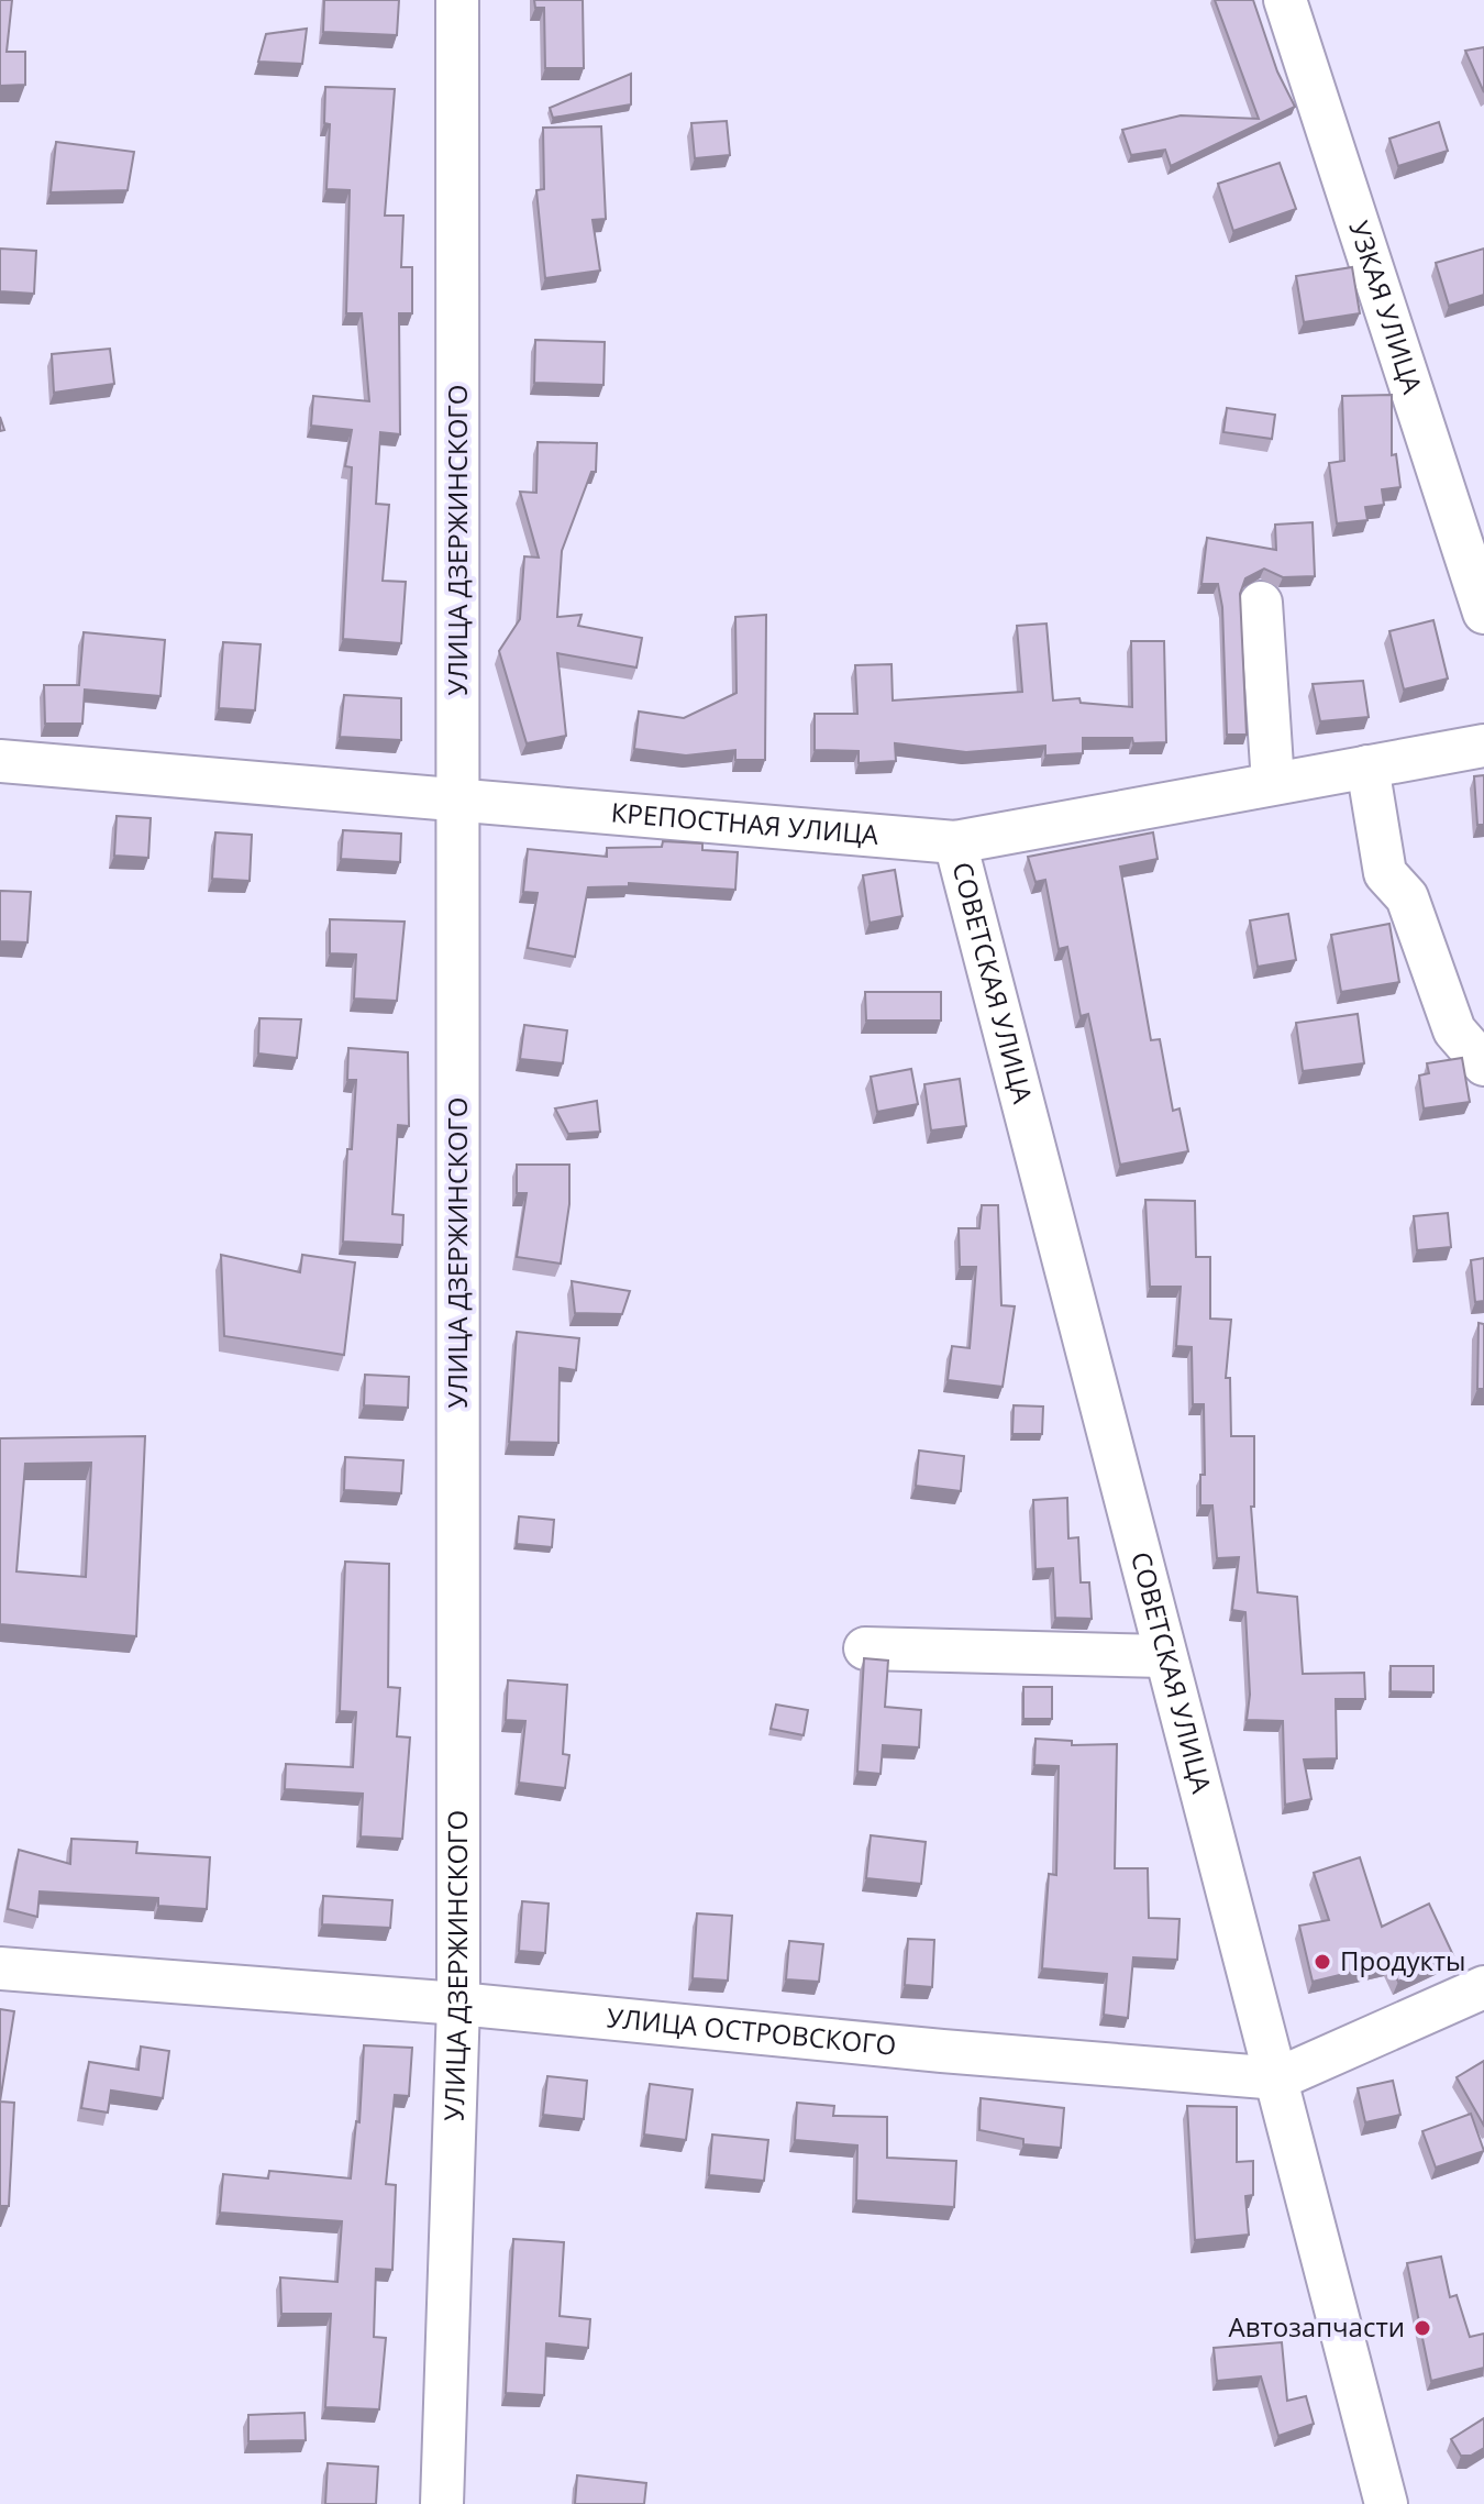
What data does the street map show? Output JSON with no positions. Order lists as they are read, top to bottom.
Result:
{
  "streets": {
    "street": [
      "УЗКАЯ УЛИЦА",
      "УЛИЦА ДЗЕРЖИНСКОГО",
      "КРЕПОСТНАЯ УЛИЦА",
      "СОВЕТСКАЯ УЛИЦА",
      "УЛИЦА ОСТРОВСКОГО"
    ]
  },
  "crossings": [
    ["УЛИЦА ДЗЕРЖИНСКОГО", "КРЕПОСТНАЯ УЛИЦА"],
    ["УЛИЦА ДЗЕРЖИНСКОГО", "УЛИЦА ОСТРОВСКОГО"],
    ["КРЕПОСТНАЯ УЛИЦА", "СОВЕТСКАЯ УЛИЦА"],
    ["СОВЕТСКАЯ УЛИЦА", "УЛИЦА ОСТРОВСКОГО"]
  ],
  "places": ["Продукты", "Автозапчасти"]
}
